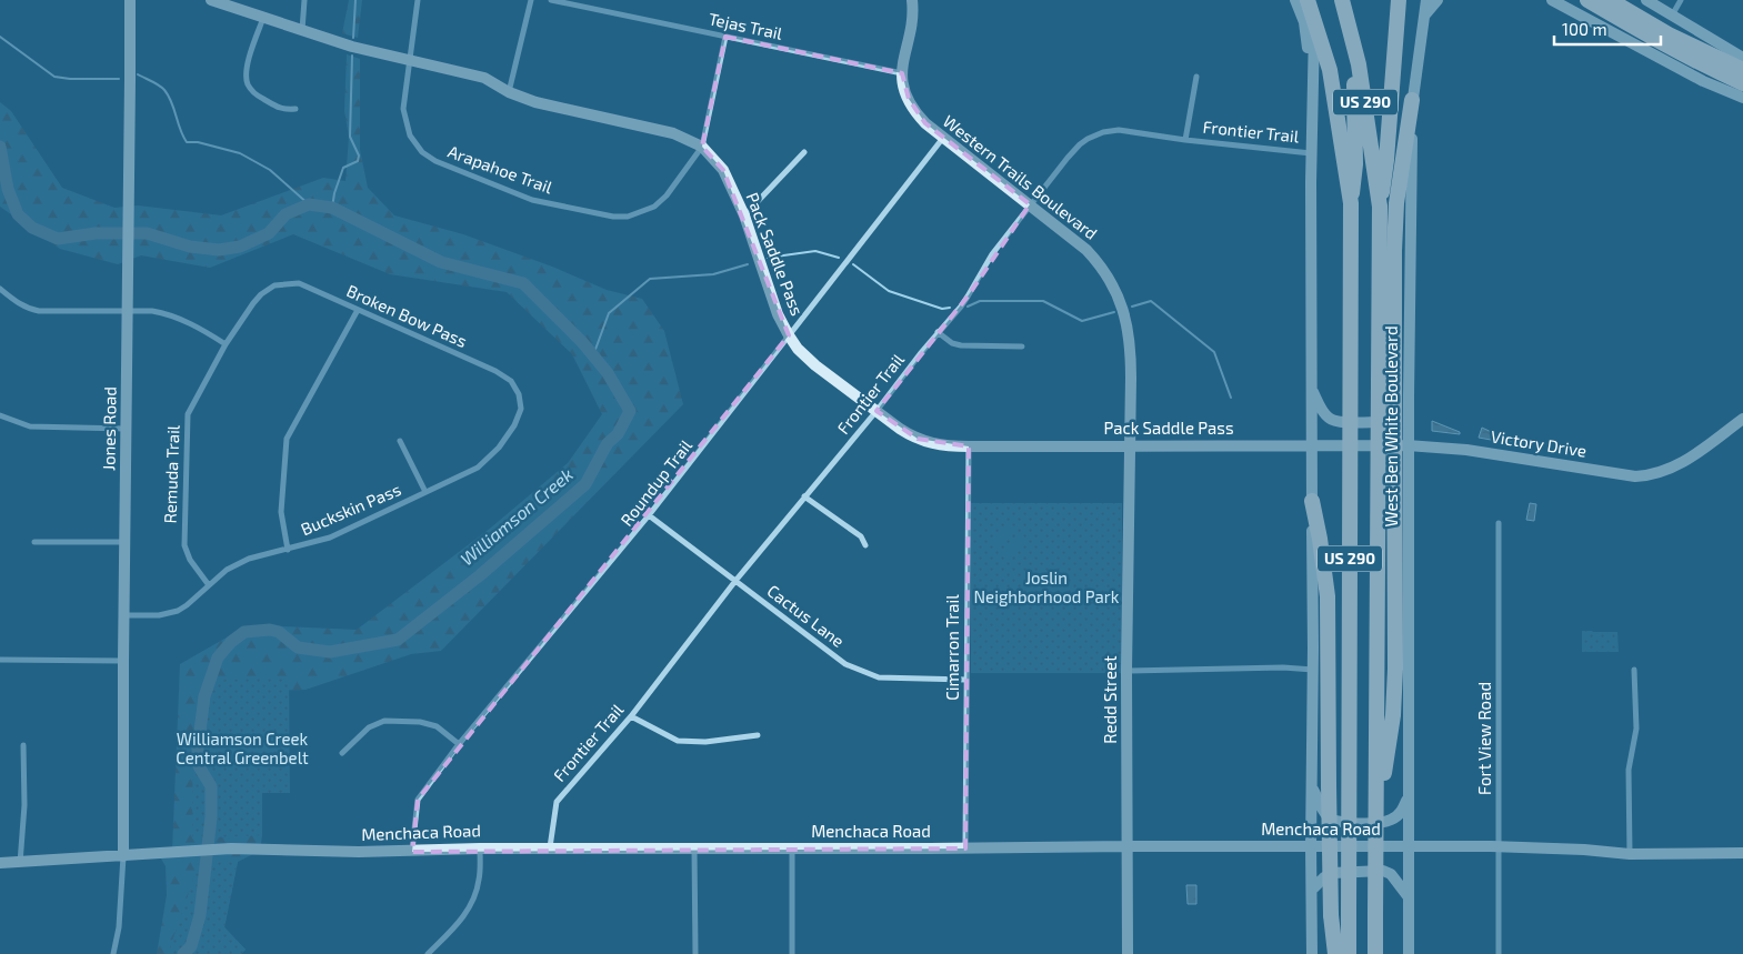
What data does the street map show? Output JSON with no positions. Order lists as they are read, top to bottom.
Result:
{
  "streets": {
    "highway": ["US 290"],
    "main road": [
      "Western Trails Boulevard",
      "Pack Saddle Pass",
      "West Ben White Boulevard",
      "Jones Road",
      "Victory Drive",
      "Redd Street",
      "Menchaca Road"
    ],
    "street": [
      "Tejas Trail",
      "Frontier Trail",
      "Arapahoe Trail",
      "Broken Bow Pass",
      "Remuda Trail",
      "Roundup Trail",
      "Buckskin Pass",
      "Cactus Lane",
      "Cimarron Trail",
      "Fort View Road"
    ]
  },
  "crossings": [
    ["Tejas Trail", "Western Trails Boulevard"],
    ["Frontier Trail", "Western Trails Boulevard"],
    ["Frontier Trail", "Pack Saddle Pass"],
    ["Frontier Trail", "Cactus Lane"],
    ["Frontier Trail", "Menchaca Road"],
    ["Arapahoe Trail", "Pack Saddle Pass"],
    ["Western Trails Boulevard", "Pack Saddle Pass"],
    ["Western Trails Boulevard", "Roundup Trail"],
    ["Western Trails Boulevard", "Redd Street"],
    ["Pack Saddle Pass", "Victory Drive"],
    ["Pack Saddle Pass", "Roundup Trail"],
    ["Pack Saddle Pass", "Cimarron Trail"],
    ["Pack Saddle Pass", "Redd Street"],
    ["Broken Bow Pass", "Remuda Trail"],
    ["Broken Bow Pass", "Buckskin Pass"],
    ["West Ben White Boulevard", "Victory Drive"],
    ["West Ben White Boulevard", "Menchaca Road"],
    ["Jones Road", "Buckskin Pass"],
    ["Jones Road", "Menchaca Road"],
    ["Remuda Trail", "Buckskin Pass"],
    ["Roundup Trail", "Cactus Lane"],
    ["Roundup Trail", "Menchaca Road"],
    ["Cactus Lane", "Cimarron Trail"],
    ["Cimarron Trail", "Menchaca Road"],
    ["Redd Street", "Menchaca Road"],
    ["Fort View Road", "Menchaca Road"]
  ],
  "water": ["Williamson Creek"],
  "parks": ["Joslin Neighborhood Park", "Williamson Creek Central Greenbelt"],
  "scale_bar": "100 m"
}
